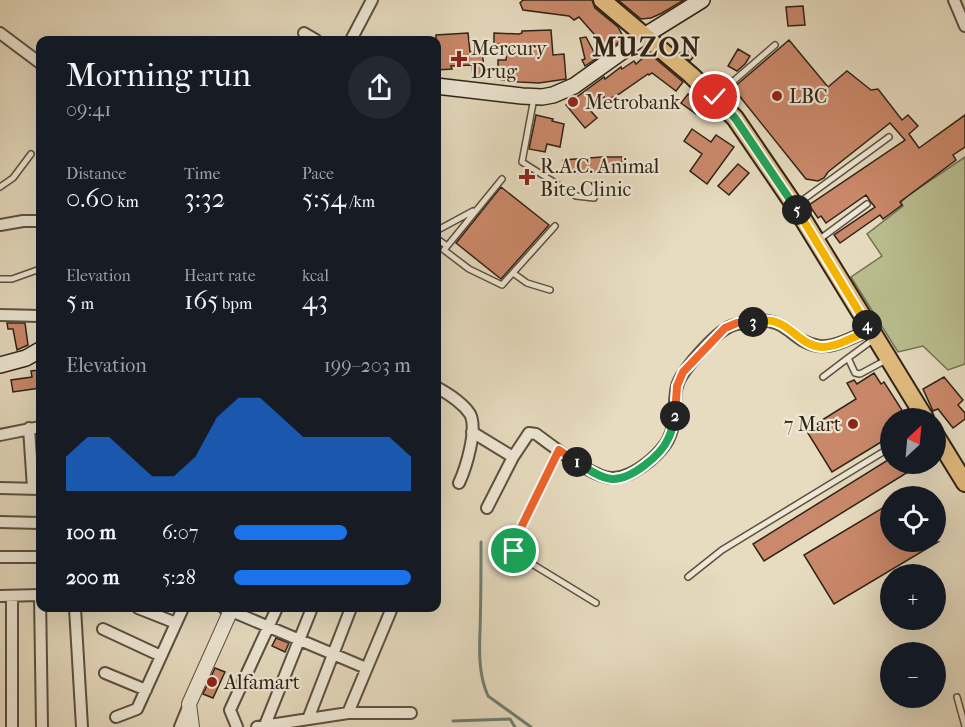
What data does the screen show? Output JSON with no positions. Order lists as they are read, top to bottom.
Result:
{
  "districts": ["MUZON"],
  "places": {
    "health": ["Mercury Drug", "R.A.C. Animal Bite Clinic"],
    "other": [
      "LBC",
      "Metrobank",
      "7 Mart",
      "Alfamart"
    ]
  },
  "north": "top right",
  "page": {
    "heading": ["Morning run", "09:41"],
    "stats": [
      ["Distance", "0.60 km"],
      ["Time", "3:32"],
      ["Pace", "5:54 /km"],
      ["Elevation", "5 m"],
      ["Heart rate", "165 bpm"],
      ["kcal", "43"]
    ],
    "pins": [
      "5",
      "3",
      "4",
      "2",
      "1"
    ],
    "chart": ["Elevation", "199–203 m"],
    "map_buttons": ["+", "−"],
    "list": [
      {
        "name": "100 m",
        "note": "6:07"
      },
      {
        "name": "200 m",
        "note": "5:28"
      }
    ]
  }
}
